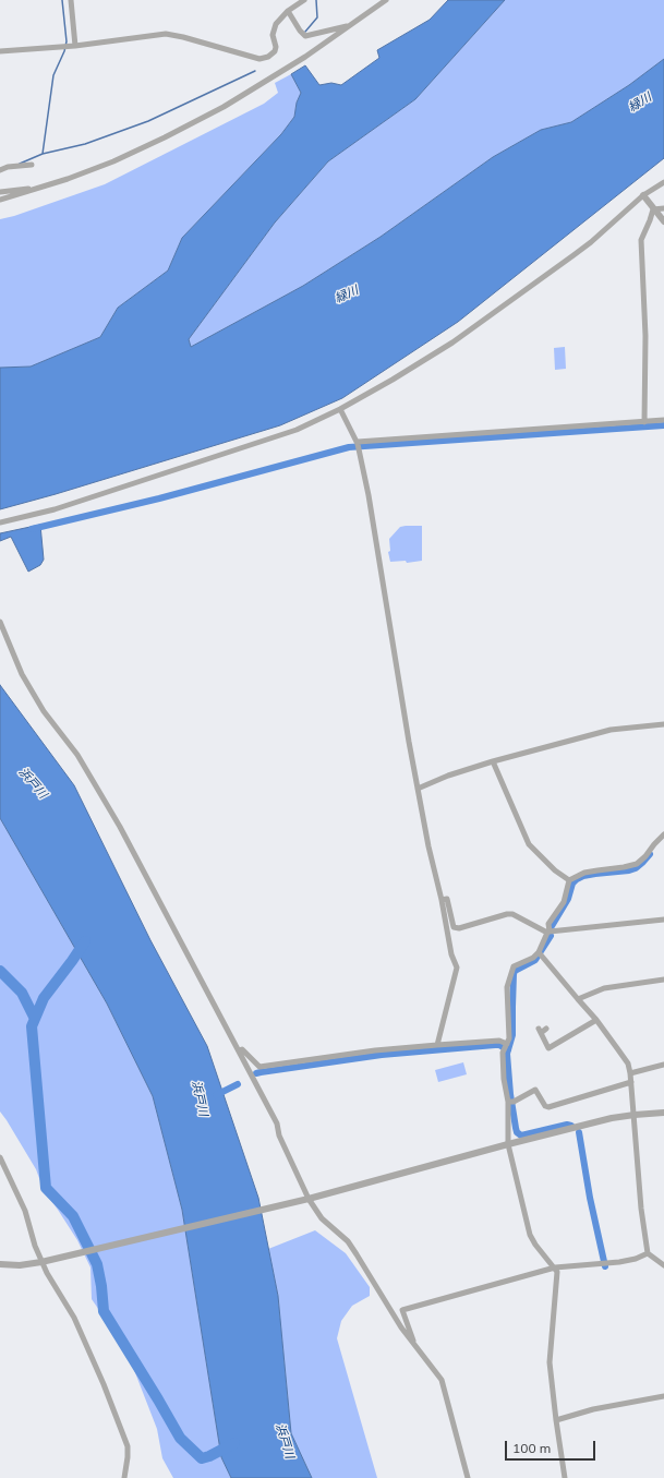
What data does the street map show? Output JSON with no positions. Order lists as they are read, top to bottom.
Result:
{
  "water": ["緑川", "浜戸川"],
  "scale_bar": "100 m"
}
